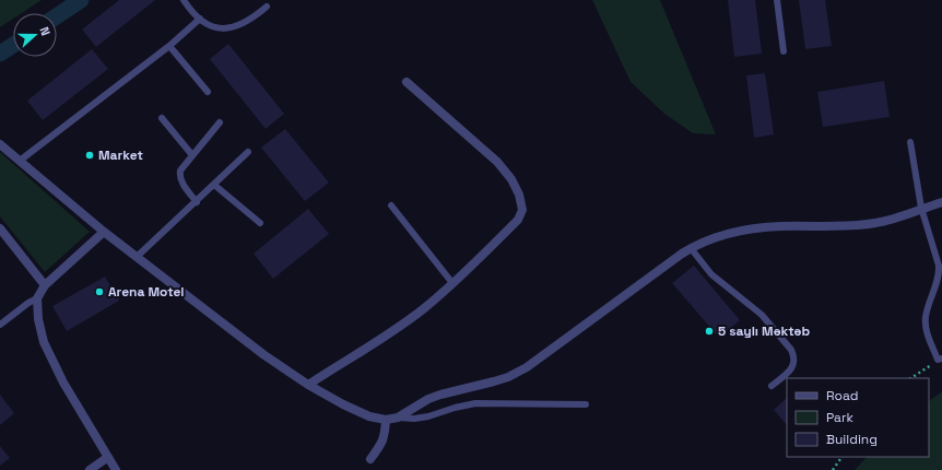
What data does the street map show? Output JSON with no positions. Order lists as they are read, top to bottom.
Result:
{
  "places": ["Market", "Arena Motel", "5 saylı Məktəb"],
  "legend": ["Road", "Park", "Building"],
  "north": "right"
}
